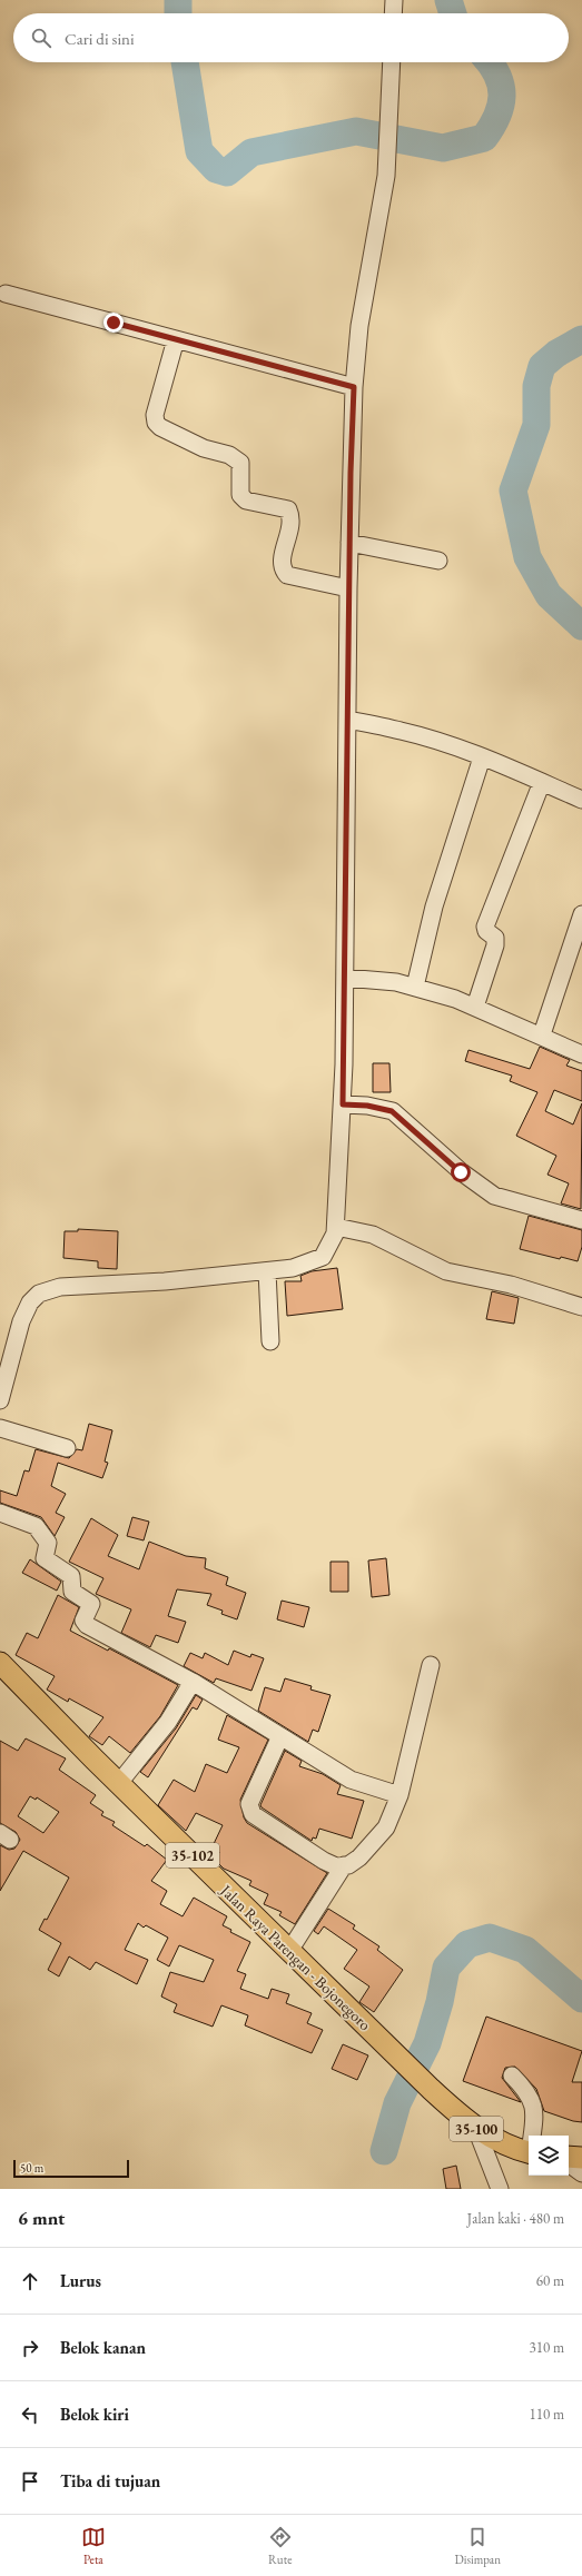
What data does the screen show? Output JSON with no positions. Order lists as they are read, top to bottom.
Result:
{
  "streets": {
    "main road": ["35-102", "Jalan Raya Parengan - Bojonegoro", "35-100"]
  },
  "scale_bar": "50 m",
  "page": {
    "search": "Cari di sini",
    "scale": "50 m",
    "heading": ["6 mnt", "Jalan kaki · 480 m"],
    "list": [
      ["Lurus", "60 m"],
      ["Belok kanan", "310 m"],
      ["Belok kiri", "110 m"],
      "Tiba di tujuan"
    ],
    "nav": ["Peta", "Rute", "Disimpan"]
  }
}
